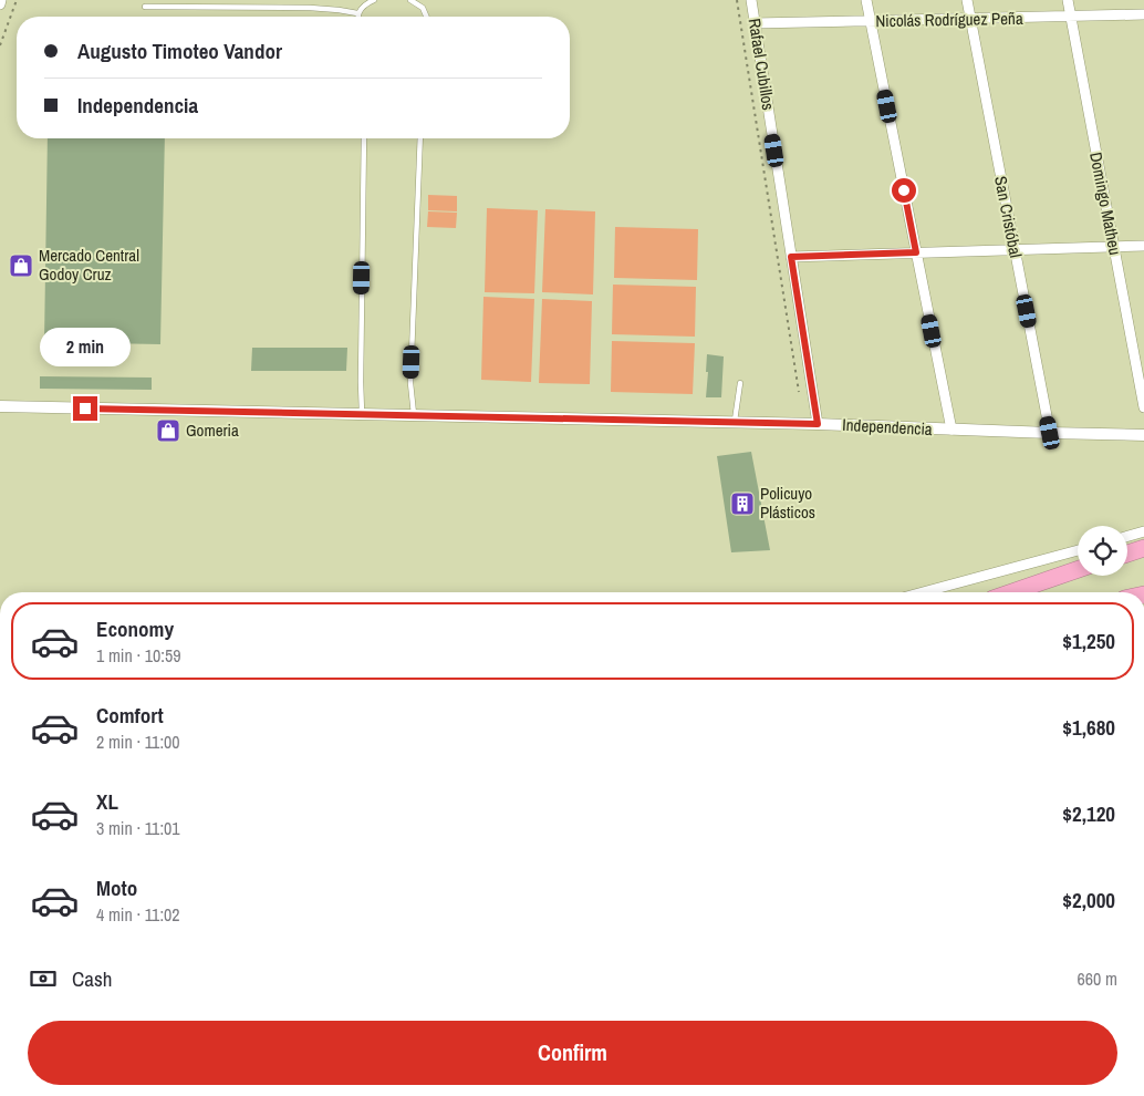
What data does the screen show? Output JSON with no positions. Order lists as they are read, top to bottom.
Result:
{
  "streets": {
    "street": [
      "Nicolás Rodríguez Peña",
      "Rafael Cubillos",
      "Domingo Matheu",
      "San Cristóbal",
      "Independencia"
    ]
  },
  "crossings": [
    ["Nicolás Rodríguez Peña", "Rafael Cubillos"],
    ["Nicolás Rodríguez Peña", "Domingo Matheu"],
    ["Nicolás Rodríguez Peña", "San Cristóbal"],
    ["Rafael Cubillos", "Independencia"],
    ["San Cristóbal", "Independencia"]
  ],
  "places": {
    "shop": ["Mercado Central Godoy Cruz", "Gomeria"],
    "building": ["Policuyo Plásticos"]
  },
  "page": {
    "banner": ["Augusto Timoteo Vandor", "Independencia"],
    "bubble": "2 min",
    "list": [
      {
        "name": "Economy",
        "note": "1 min · 10:59",
        "value": "$1,250"
      },
      {
        "name": "Comfort",
        "note": "2 min · 11:00",
        "value": "$1,680"
      },
      {
        "name": "XL",
        "note": "3 min · 11:01",
        "value": "$2,120"
      },
      {
        "name": "Moto",
        "note": "4 min · 11:02",
        "value": "$2,000"
      }
    ],
    "pay": ["Cash", "660 m"],
    "buttons": "Confirm"
  }
}
